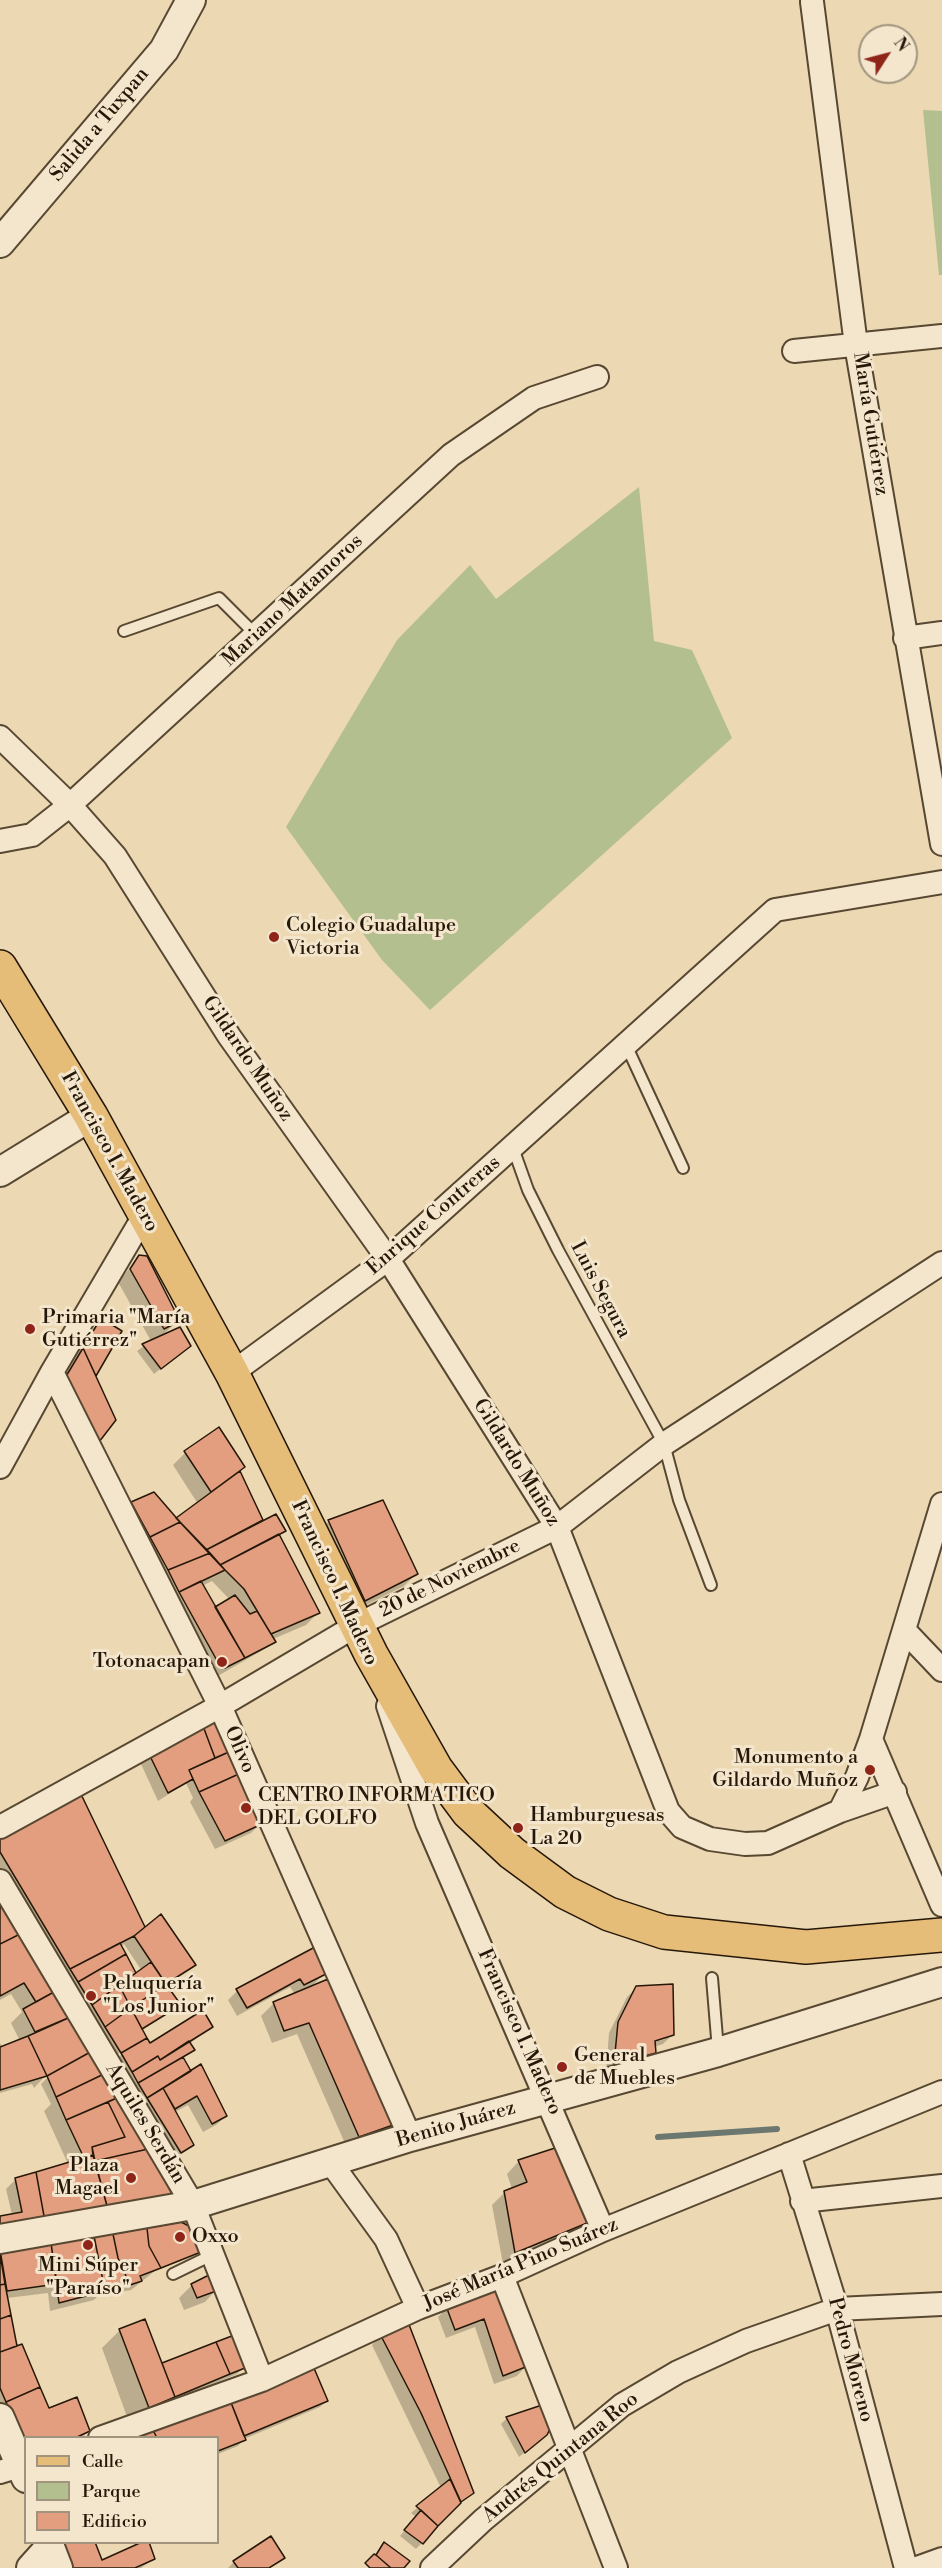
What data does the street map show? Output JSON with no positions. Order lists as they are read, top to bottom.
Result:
{
  "streets": {
    "main road": ["Francisco I. Madero"],
    "street": [
      "Salida a Tuxpan",
      "María Gutiérrez",
      "Mariano Matamoros",
      "Gildardo Muñoz",
      "Enrique Contreras",
      "20 de Noviembre",
      "Olivo",
      "Aquiles Serdán",
      "Benito Juárez",
      "José María Pino Suárez",
      "Pedro Moreno",
      "Andrés Quintana Roo"
    ],
    "lane": ["Luis Segura"]
  },
  "crossings": [
    ["Mariano Matamoros", "Gildardo Muñoz"],
    ["Gildardo Muñoz", "Enrique Contreras"],
    ["Gildardo Muñoz", "20 de Noviembre"],
    ["Francisco I. Madero", "Enrique Contreras"],
    ["Francisco I. Madero", "20 de Noviembre"],
    ["Francisco I. Madero", "Benito Juárez"],
    ["Francisco I. Madero", "José María Pino Suárez"],
    ["Enrique Contreras", "Luis Segura"],
    ["Luis Segura", "20 de Noviembre"],
    ["20 de Noviembre", "Olivo"],
    ["Olivo", "Benito Juárez"],
    ["Aquiles Serdán", "Benito Juárez"],
    ["Aquiles Serdán", "José María Pino Suárez"],
    ["José María Pino Suárez", "Pedro Moreno"],
    ["Pedro Moreno", "Andrés Quintana Roo"]
  ],
  "places": [
    "Colegio Guadalupe Victoria",
    "Primaria \"María Gutiérrez\"",
    "Totonacapan",
    "Monumento a Gildardo Muñoz",
    "CENTRO INFORMATICO DEL GOLFO",
    "Hamburguesas La 20",
    "Peluquería \"Los Junior\"",
    "General de Muebles",
    "Plaza Magael",
    "Oxxo",
    "Mini Súper \"Paraíso\""
  ],
  "legend": ["Calle", "Parque", "Edificio"],
  "north": "top right"
}
